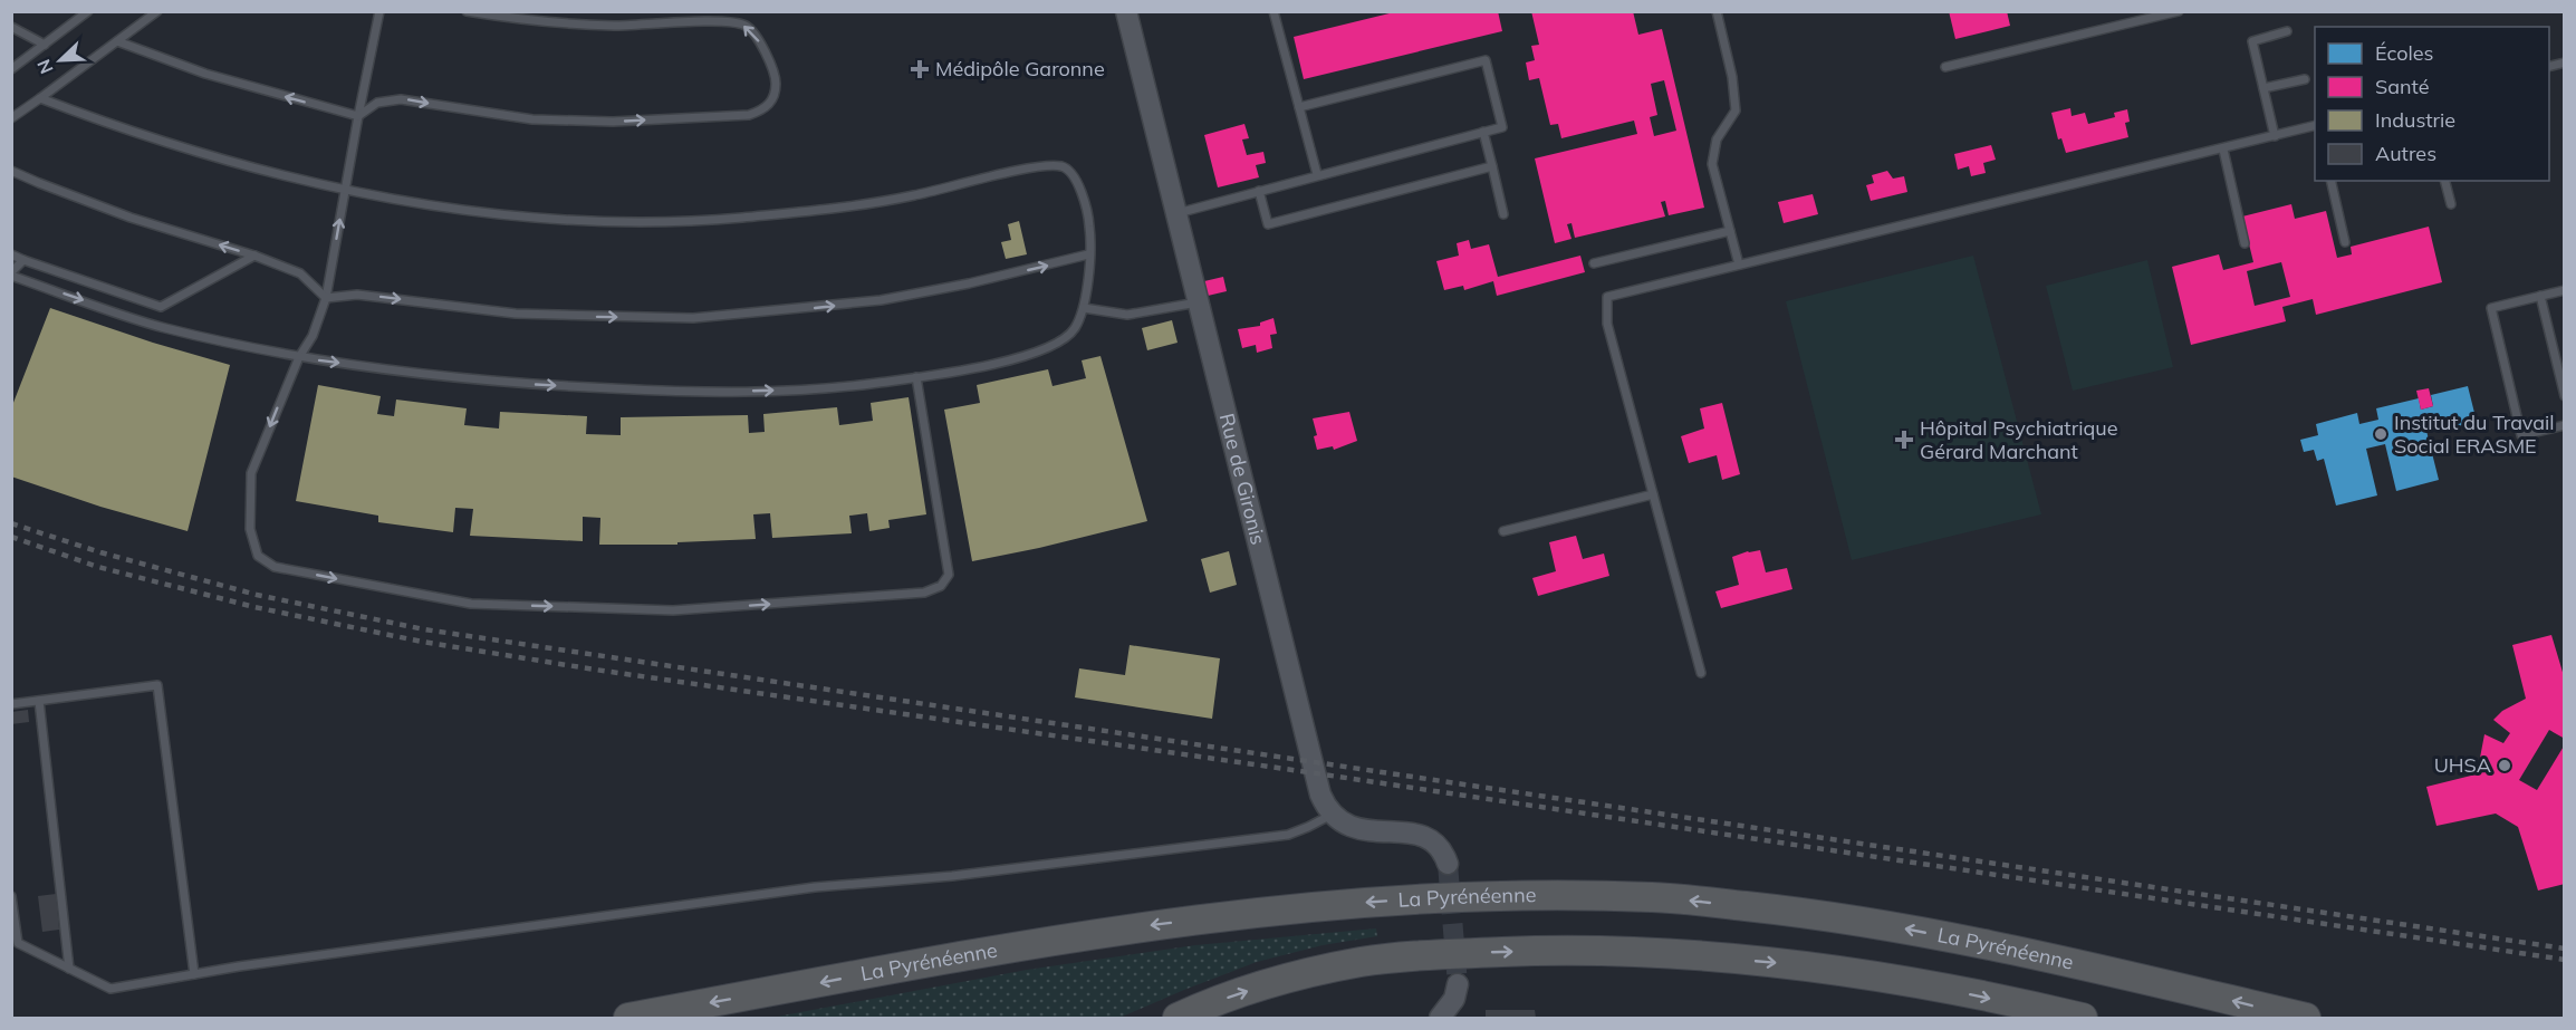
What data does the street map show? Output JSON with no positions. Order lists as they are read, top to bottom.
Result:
{
  "streets": {
    "highway": ["La Pyrénéenne"],
    "street": ["Rue de Gironis"]
  },
  "places": {
    "health": ["Médipôle Garonne", "Hôpital Psychiatrique Gérard Marchant"],
    "other": ["Institut du Travail Social ERASME", "UHSA"]
  },
  "legend": [
    "Écoles",
    "Santé",
    "Industrie",
    "Autres"
  ],
  "north": "bottom left"
}
